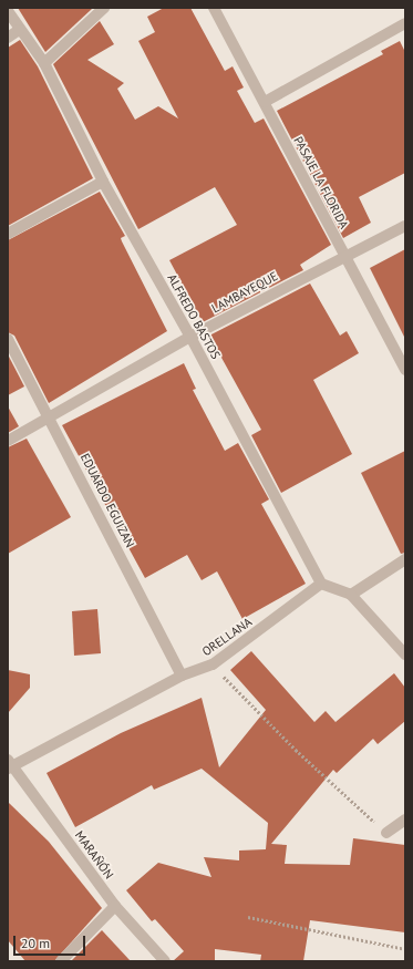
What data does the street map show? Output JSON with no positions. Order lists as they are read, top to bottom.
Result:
{
  "streets": {
    "street": [
      "PASAJE LA FLORIDA",
      "LAMBAYEQUE",
      "ALFREDO BASTOS",
      "EDUARDO EGUIZAN",
      "ORELLANA",
      "MARAÑÓN"
    ]
  },
  "crossings": [
    ["PASAJE LA FLORIDA", "LAMBAYEQUE"],
    ["LAMBAYEQUE", "ALFREDO BASTOS"],
    ["LAMBAYEQUE", "EDUARDO EGUIZAN"],
    ["ALFREDO BASTOS", "ORELLANA"],
    ["EDUARDO EGUIZAN", "ORELLANA"],
    ["ORELLANA", "MARAÑÓN"]
  ],
  "scale_bar": "20 m"
}
